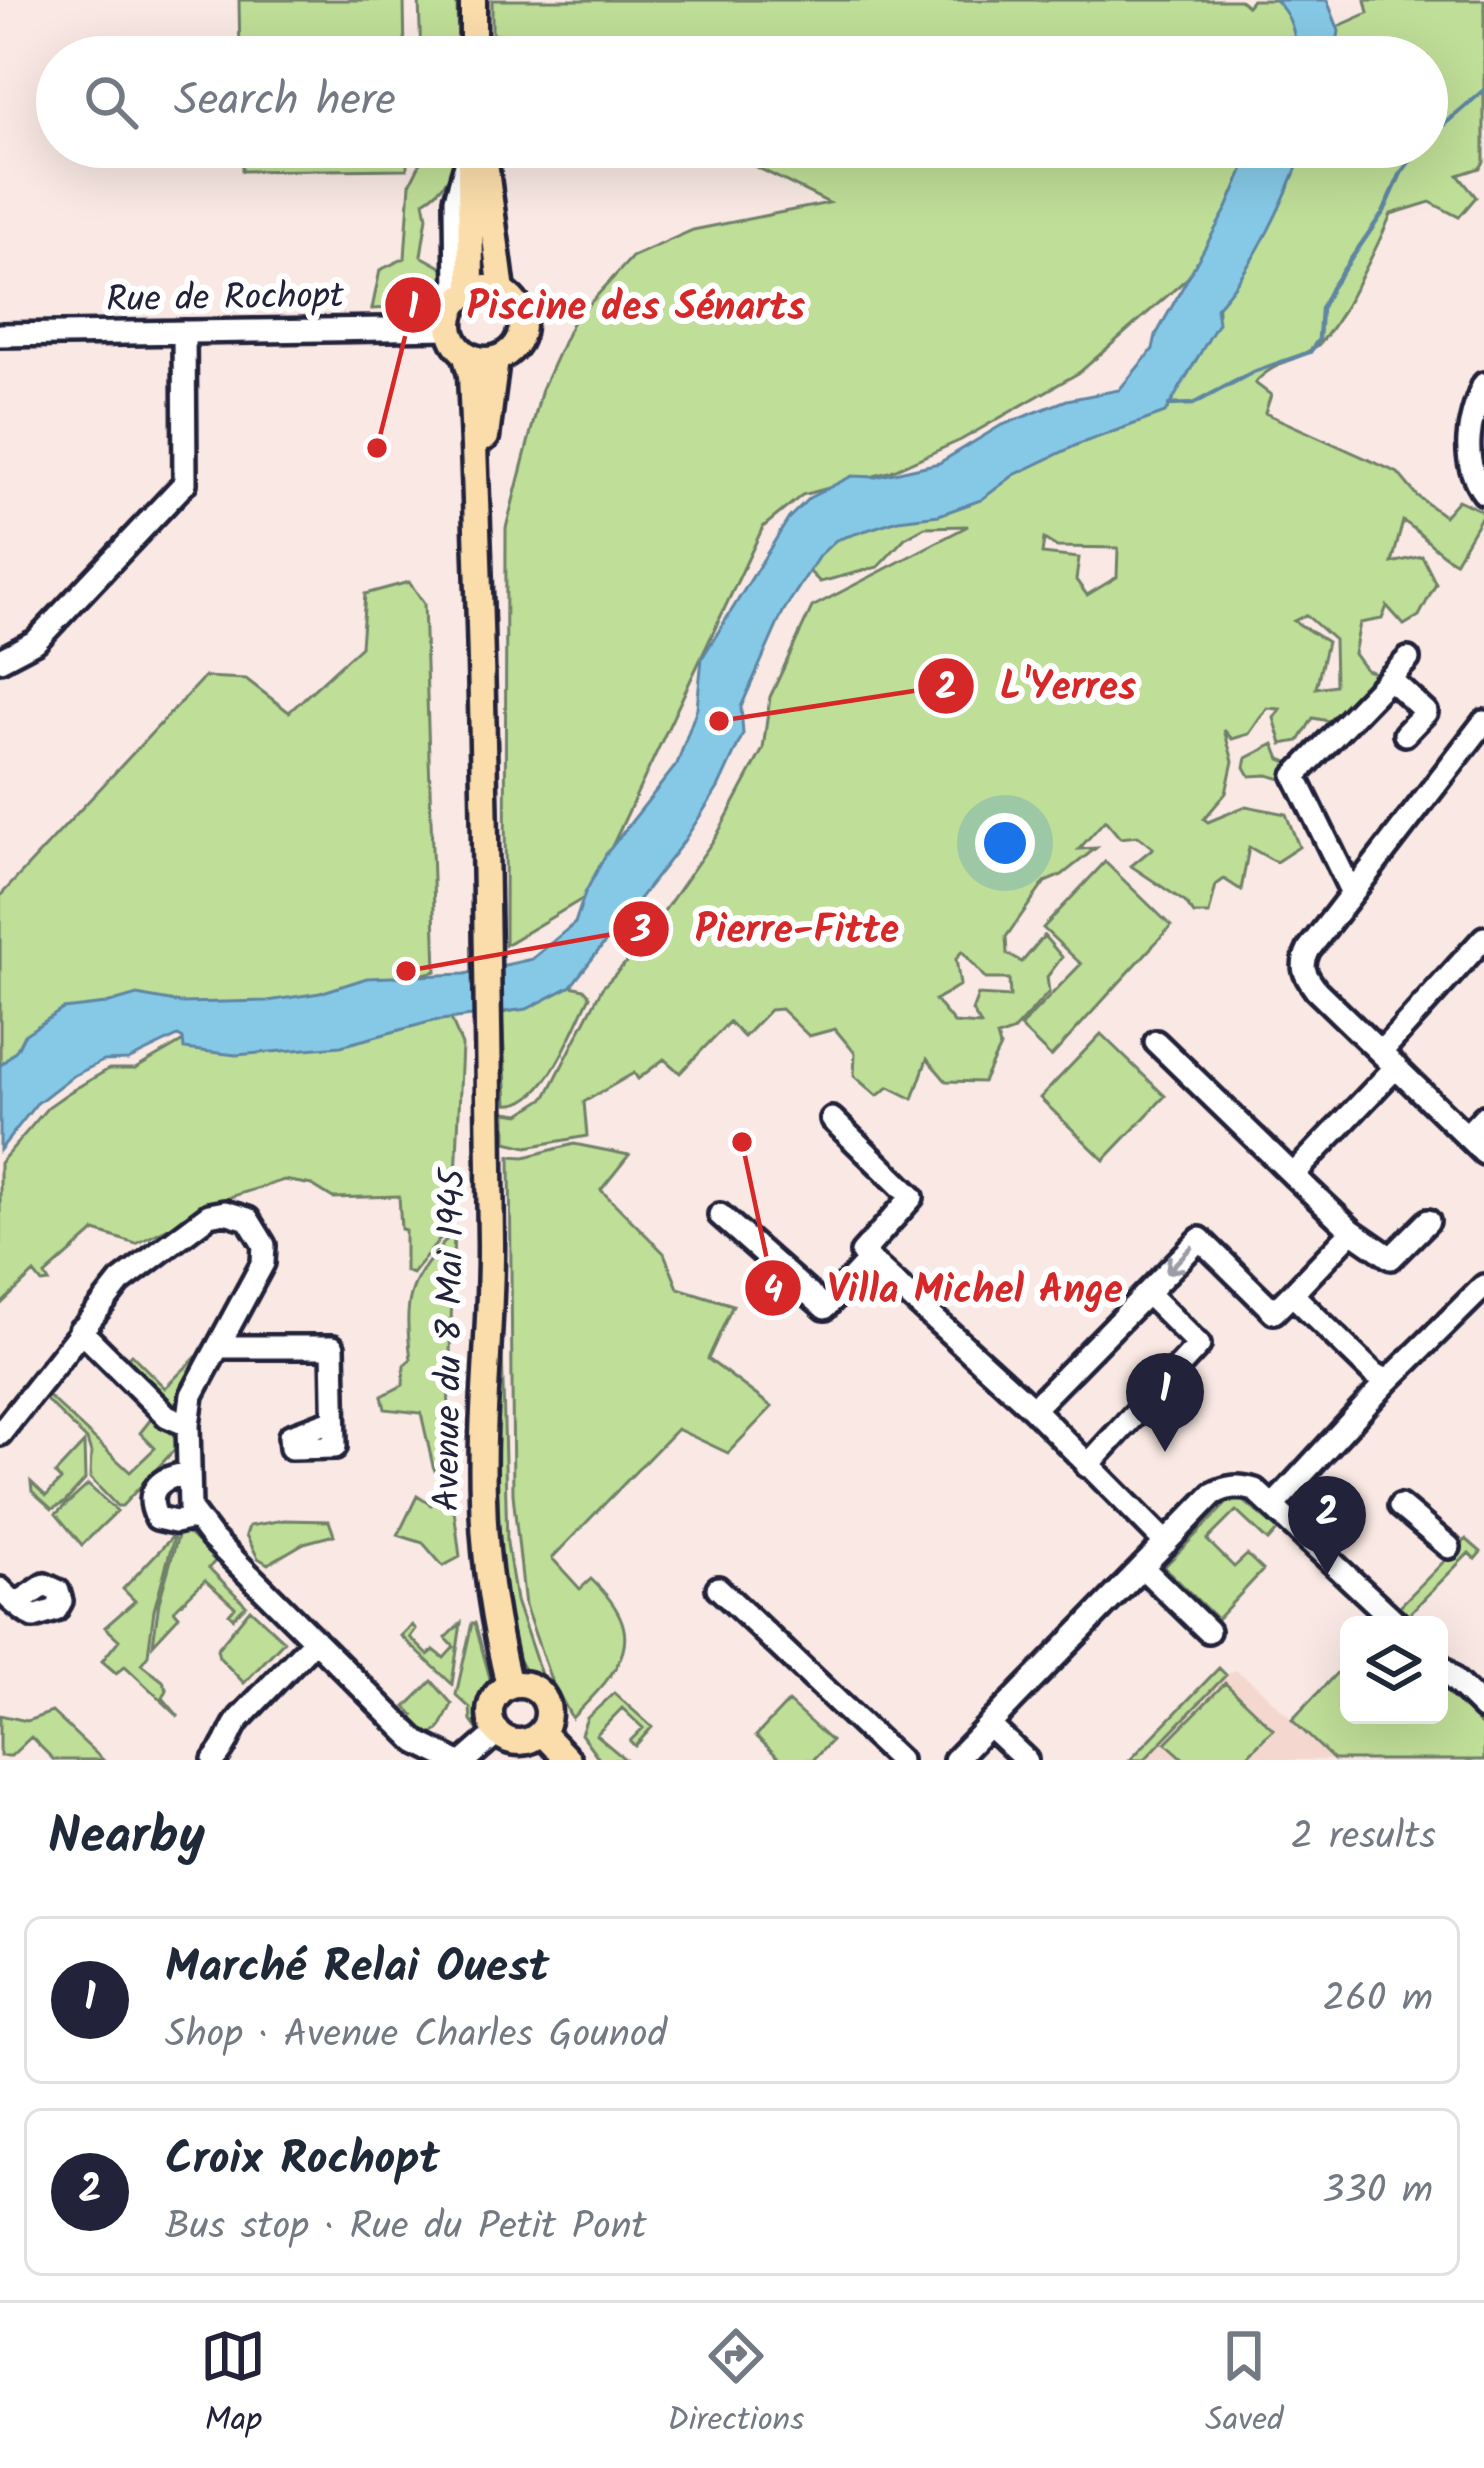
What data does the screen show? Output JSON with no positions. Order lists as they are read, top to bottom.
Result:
{
  "streets": {
    "main road": ["Avenue du 8 Mai 1945"],
    "street": ["Rue de Rochopt"]
  },
  "places": [
    "Piscine des Sénarts",
    "L'Yerres",
    "Pierre-Fitte",
    "Villa Michel Ange"
  ],
  "page": {
    "search": "Search here",
    "pins": ["1", "2"],
    "heading": ["Nearby", "2 results"],
    "list": [
      {
        "mark": "1",
        "name": "Marché Relai Ouest",
        "note": "Shop · Avenue Charles Gounod",
        "value": "260 m"
      },
      {
        "mark": "2",
        "name": "Croix Rochopt",
        "note": "Bus stop · Rue du Petit Pont",
        "value": "330 m"
      }
    ],
    "nav": ["Map", "Directions", "Saved"]
  }
}
